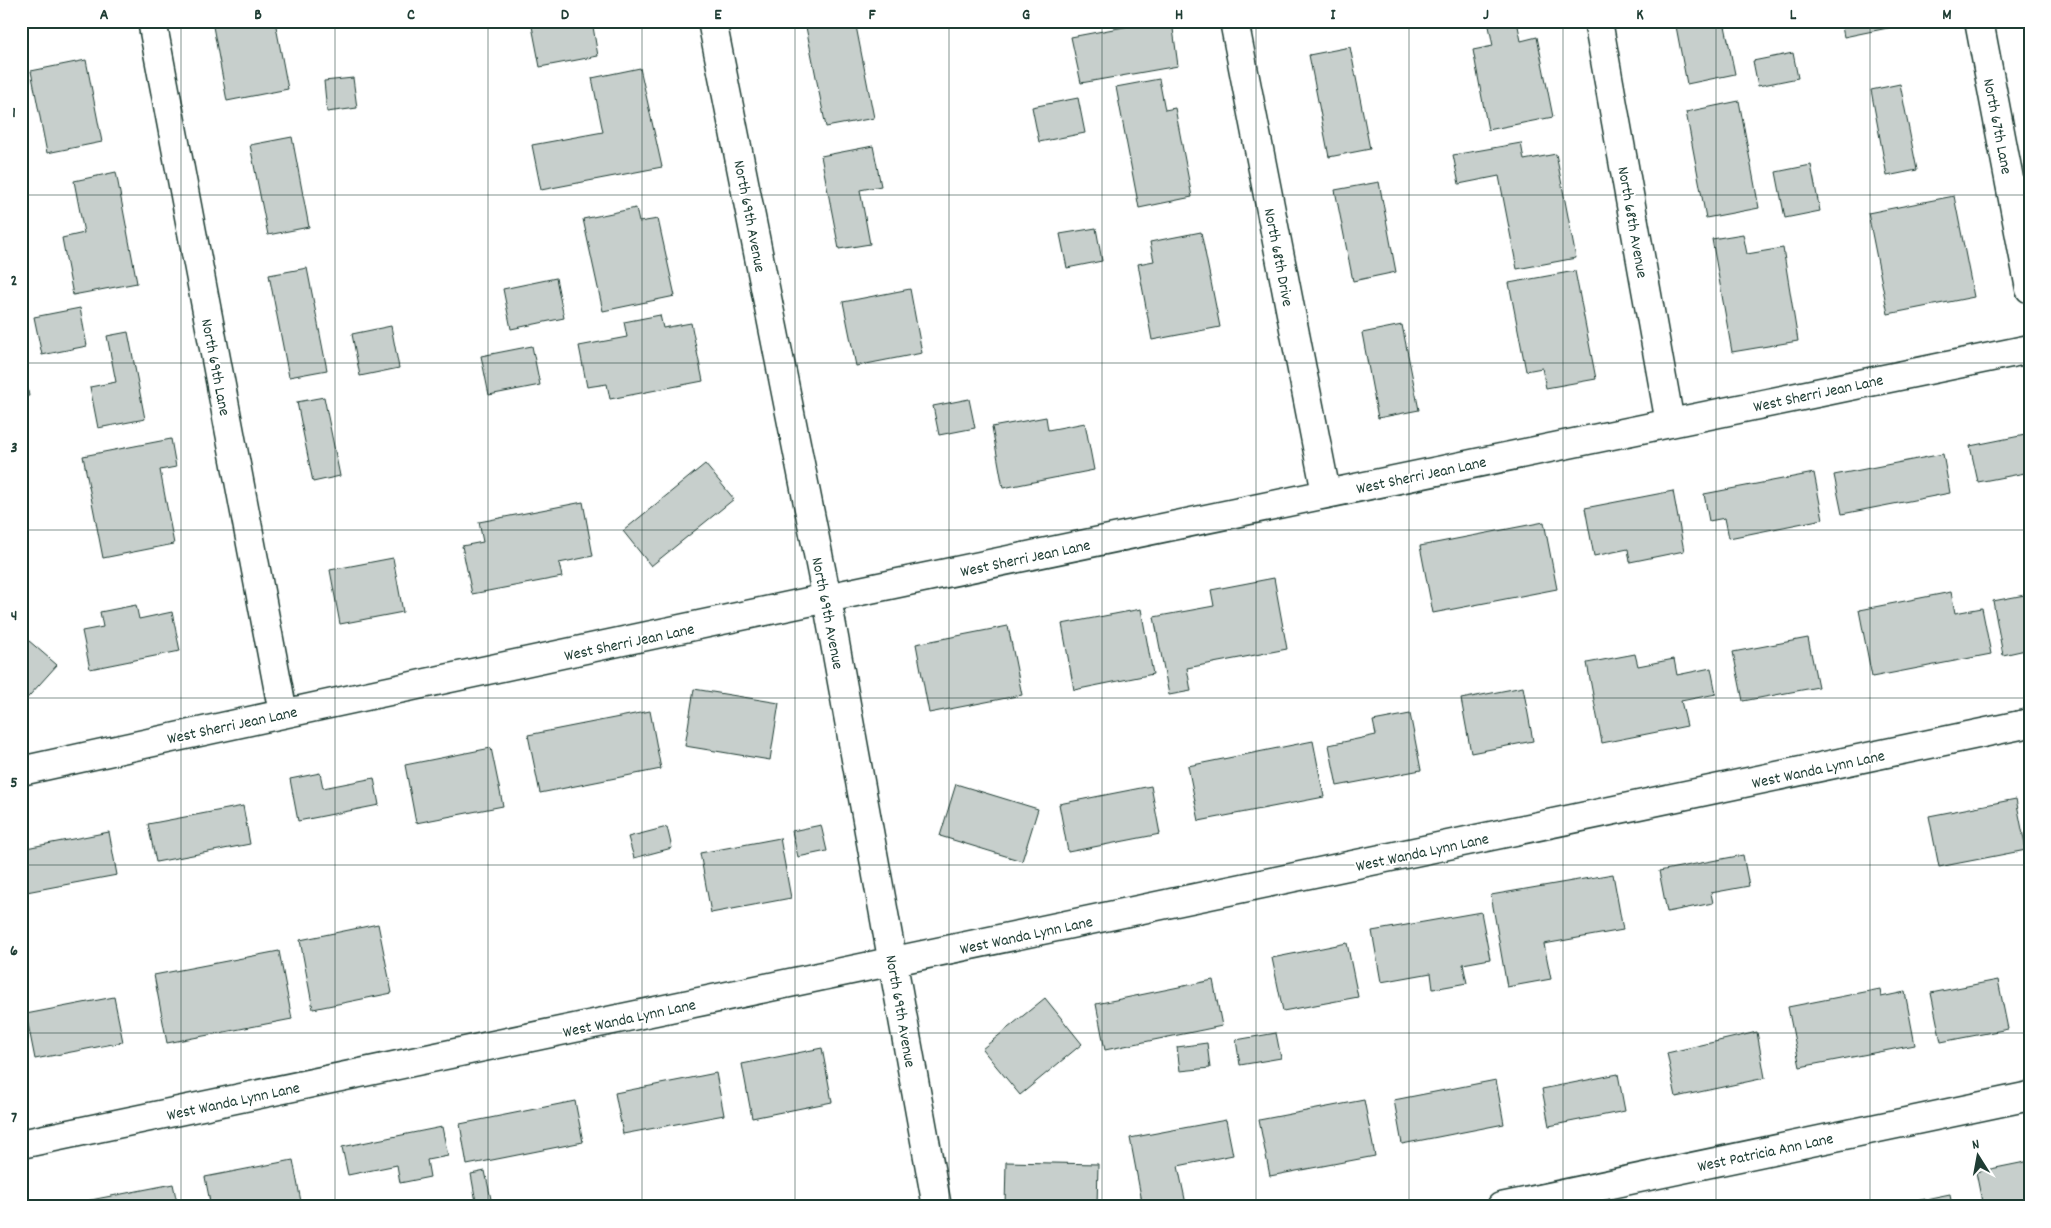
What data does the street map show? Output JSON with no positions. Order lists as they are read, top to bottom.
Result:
{
  "streets": {
    "street": [
      "North 67th Lane",
      "North 69th Avenue",
      "North 68th Avenue",
      "North 68th Drive",
      "North 69th Lane",
      "West Sherri Jean Lane",
      "West Wanda Lynn Lane",
      "West Patricia Ann Lane"
    ]
  },
  "crossings": [
    ["North 69th Avenue", "West Sherri Jean Lane"],
    ["North 69th Avenue", "West Wanda Lynn Lane"],
    ["North 68th Avenue", "West Sherri Jean Lane"],
    ["North 68th Drive", "West Sherri Jean Lane"],
    ["North 69th Lane", "West Sherri Jean Lane"]
  ],
  "north": "top",
  "grid": {
    "columns": [
      "A",
      "B",
      "C",
      "D",
      "E",
      "F",
      "G",
      "H",
      "I",
      "J",
      "K",
      "L",
      "M"
    ],
    "rows": [
      "1",
      "2",
      "3",
      "4",
      "5",
      "6",
      "7"
    ]
  }
}
